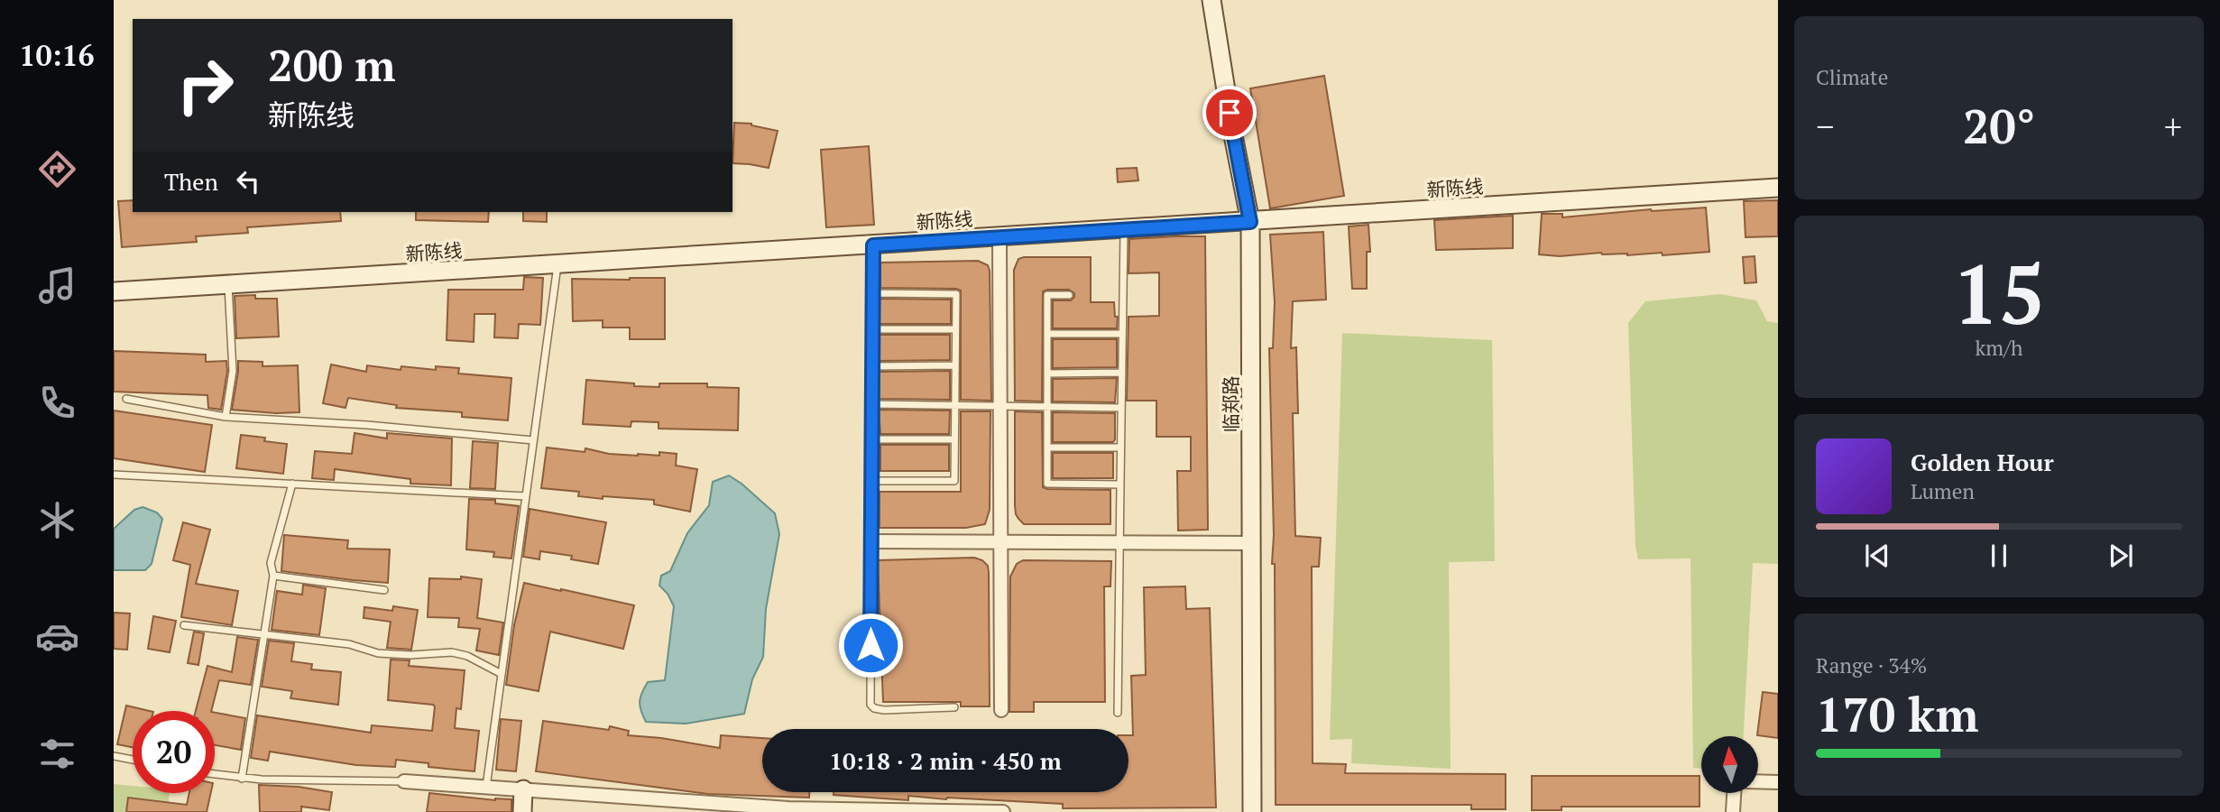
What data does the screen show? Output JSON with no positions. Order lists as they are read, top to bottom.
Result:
{
  "streets": {
    "street": ["新陈线", "临郑路"]
  },
  "crossings": [
    ["新陈线", "临郑路"]
  ],
  "north": "top",
  "page": {
    "tabs": "10:16",
    "tile": [
      "Climate",
      ["15", "km/h"],
      ["Range · 34%", "170 km"]
    ],
    "turn": ["200 m", "新陈线"],
    "heat": ["−", "20°", "+"],
    "then": "Then",
    "song": ["Golden Hour", "Lumen"],
    "limit": "20",
    "trip": "10:18 · 2 min · 450 m"
  }
}
